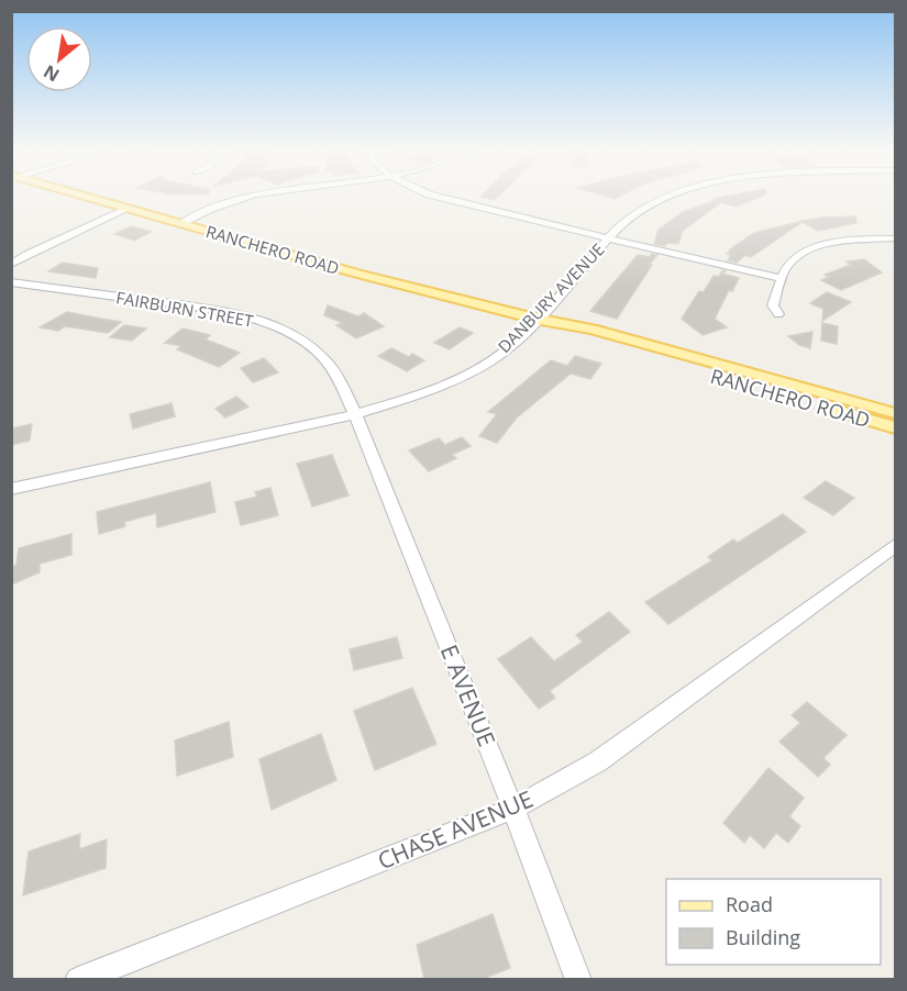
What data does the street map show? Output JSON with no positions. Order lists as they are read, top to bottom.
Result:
{
  "streets": {
    "main road": ["RANCHERO ROAD"],
    "street": [
      "DANBURY AVENUE",
      "FAIRBURN STREET",
      "E AVENUE",
      "CHASE AVENUE"
    ]
  },
  "crossings": [
    ["RANCHERO ROAD", "DANBURY AVENUE"],
    ["DANBURY AVENUE", "FAIRBURN STREET"],
    ["DANBURY AVENUE", "E AVENUE"],
    ["FAIRBURN STREET", "E AVENUE"],
    ["E AVENUE", "CHASE AVENUE"]
  ],
  "legend": ["Road", "Building"],
  "north": "bottom left"
}
